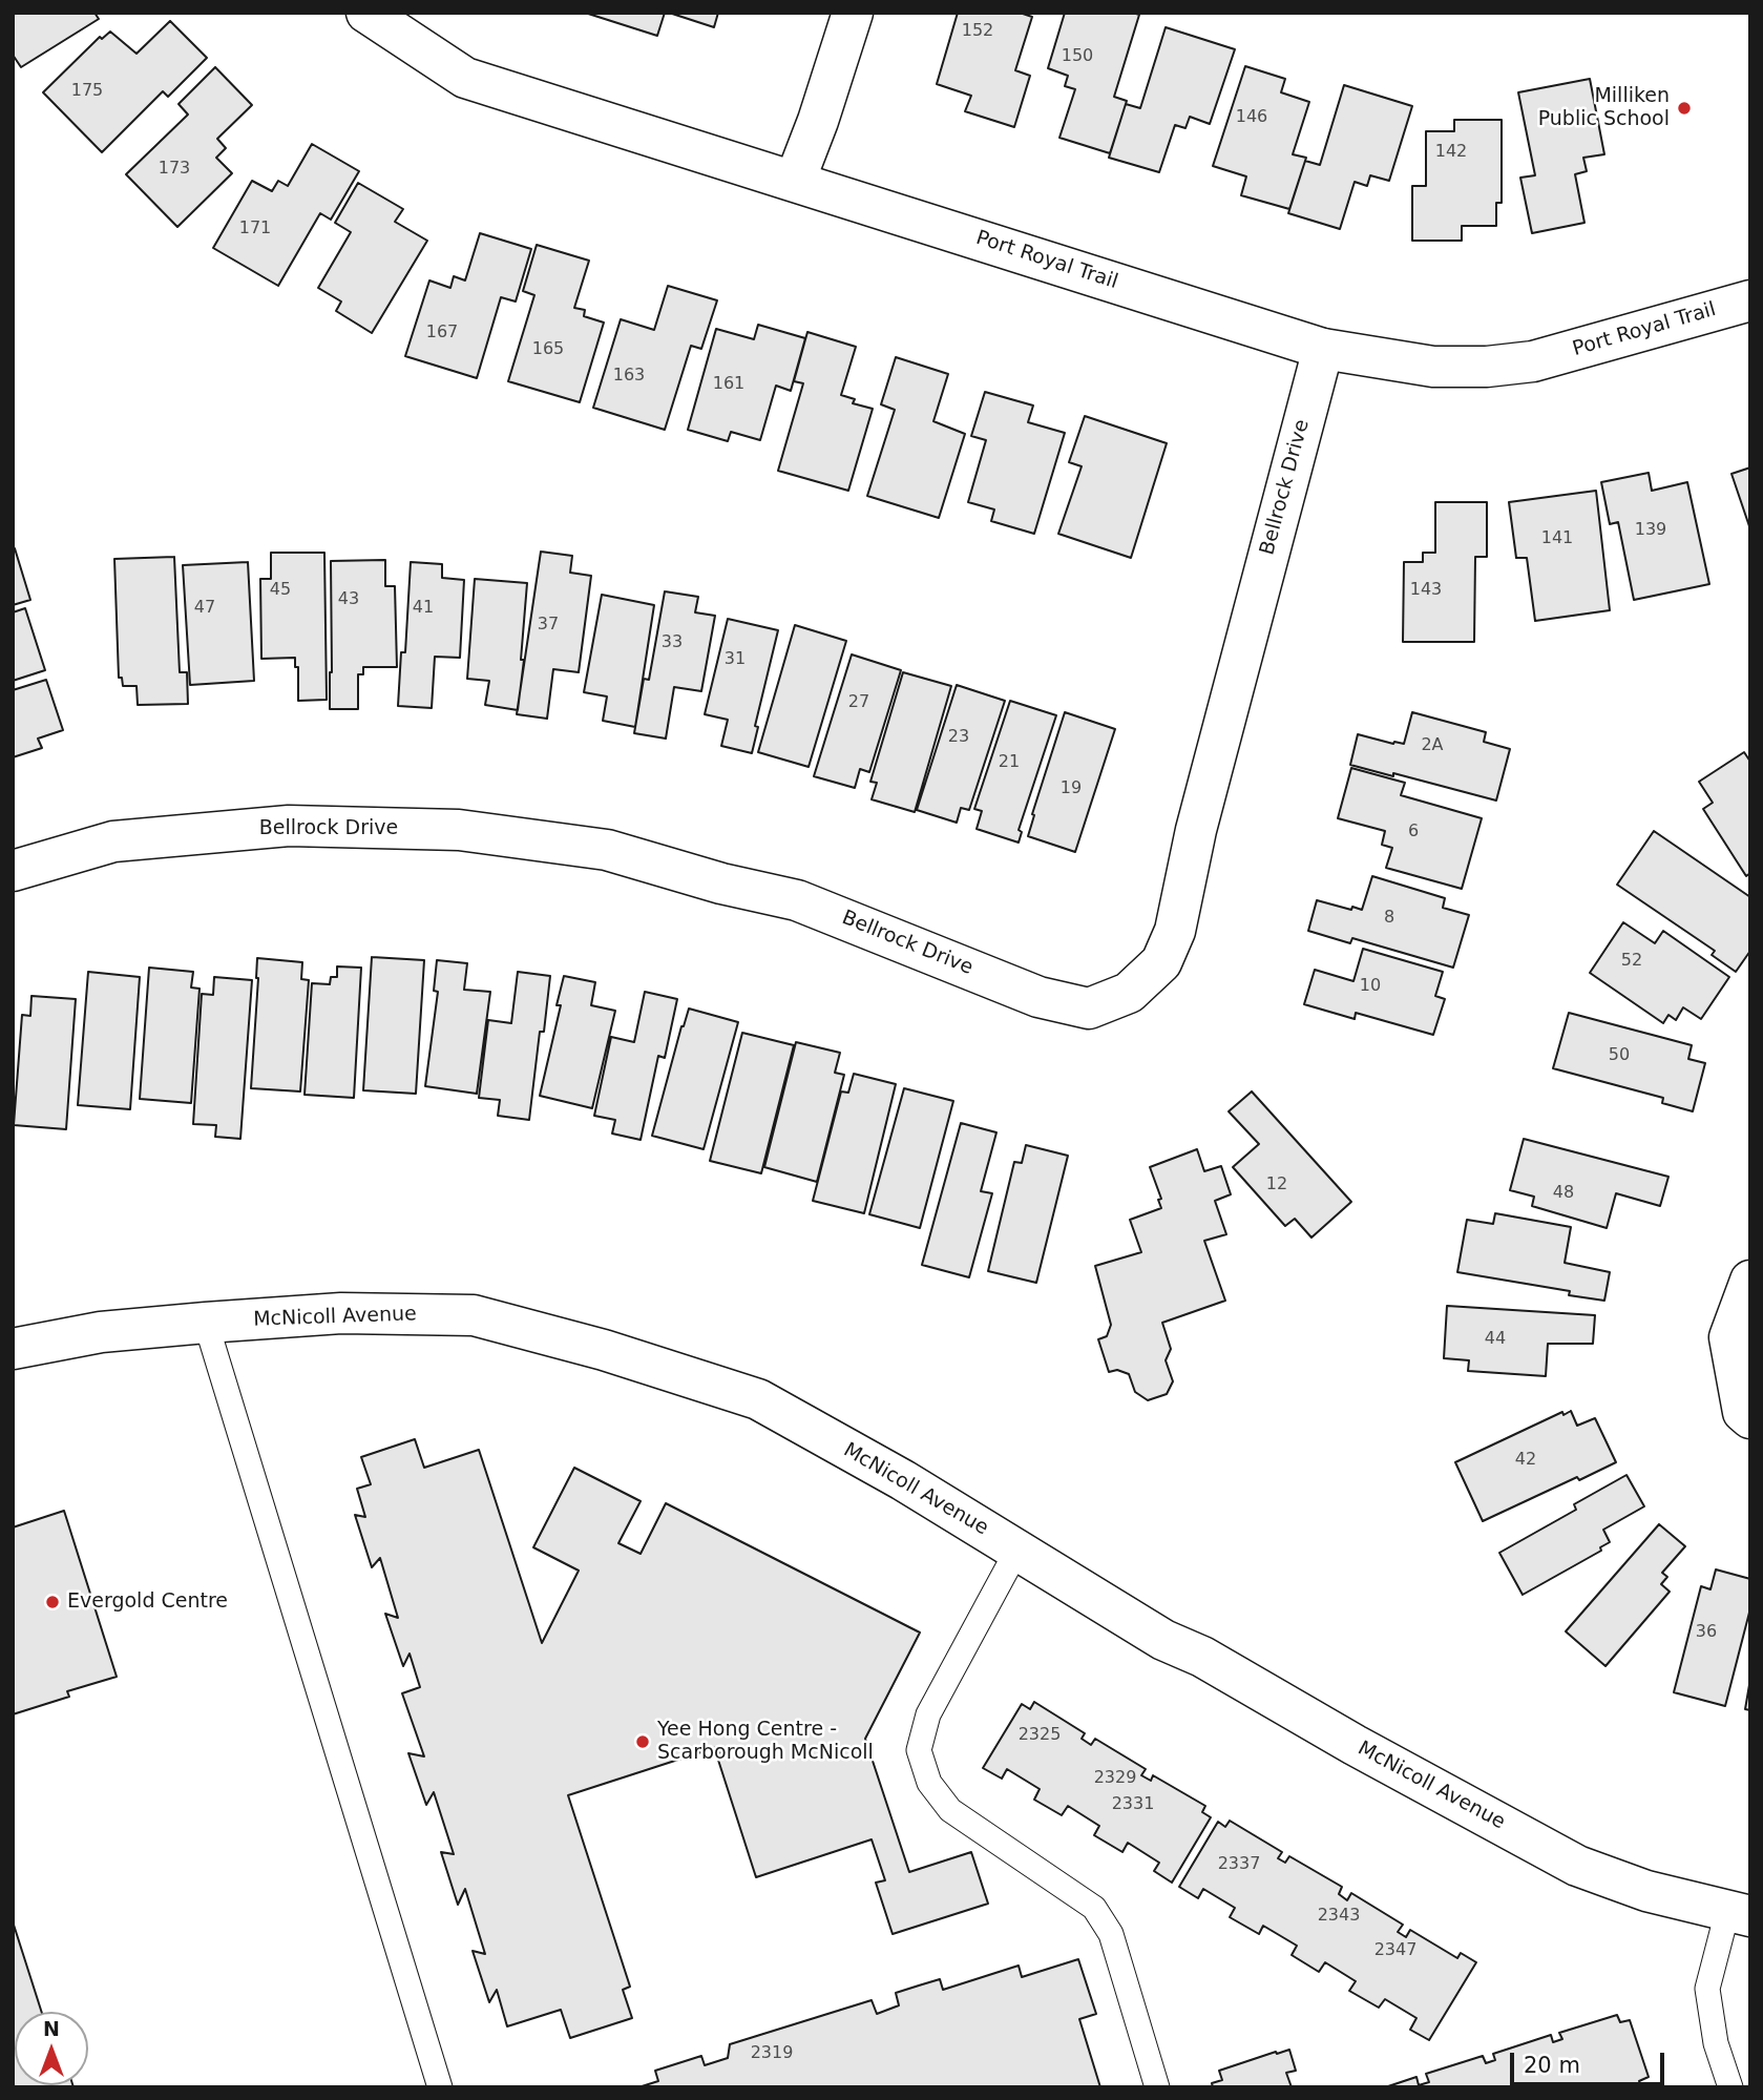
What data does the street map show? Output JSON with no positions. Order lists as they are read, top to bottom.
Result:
{
  "streets": {
    "street": ["Port Royal Trail", "Bellrock Drive", "McNicoll Avenue"]
  },
  "crossings": [
    ["Port Royal Trail", "Bellrock Drive"]
  ],
  "places": ["Milliken Public School", "Evergold Centre", "Yee Hong Centre - Scarborough McNicoll"],
  "house_numbers": [
    "152",
    "150",
    "175",
    "146",
    "142",
    "173",
    "171",
    "167",
    "165",
    "163",
    "161",
    "139",
    "141",
    "45",
    "143",
    "43",
    "47",
    "41",
    "37",
    "33",
    "31",
    "27",
    "23",
    "2A",
    "21",
    "19",
    "6",
    "8",
    "52",
    "10",
    "50",
    "12",
    "48",
    "44",
    "42",
    "36",
    "2325",
    "2329",
    "2331",
    "2337",
    "2343",
    "2347",
    "2319"
  ],
  "scale_bar": "20 m",
  "north": "top"
}
